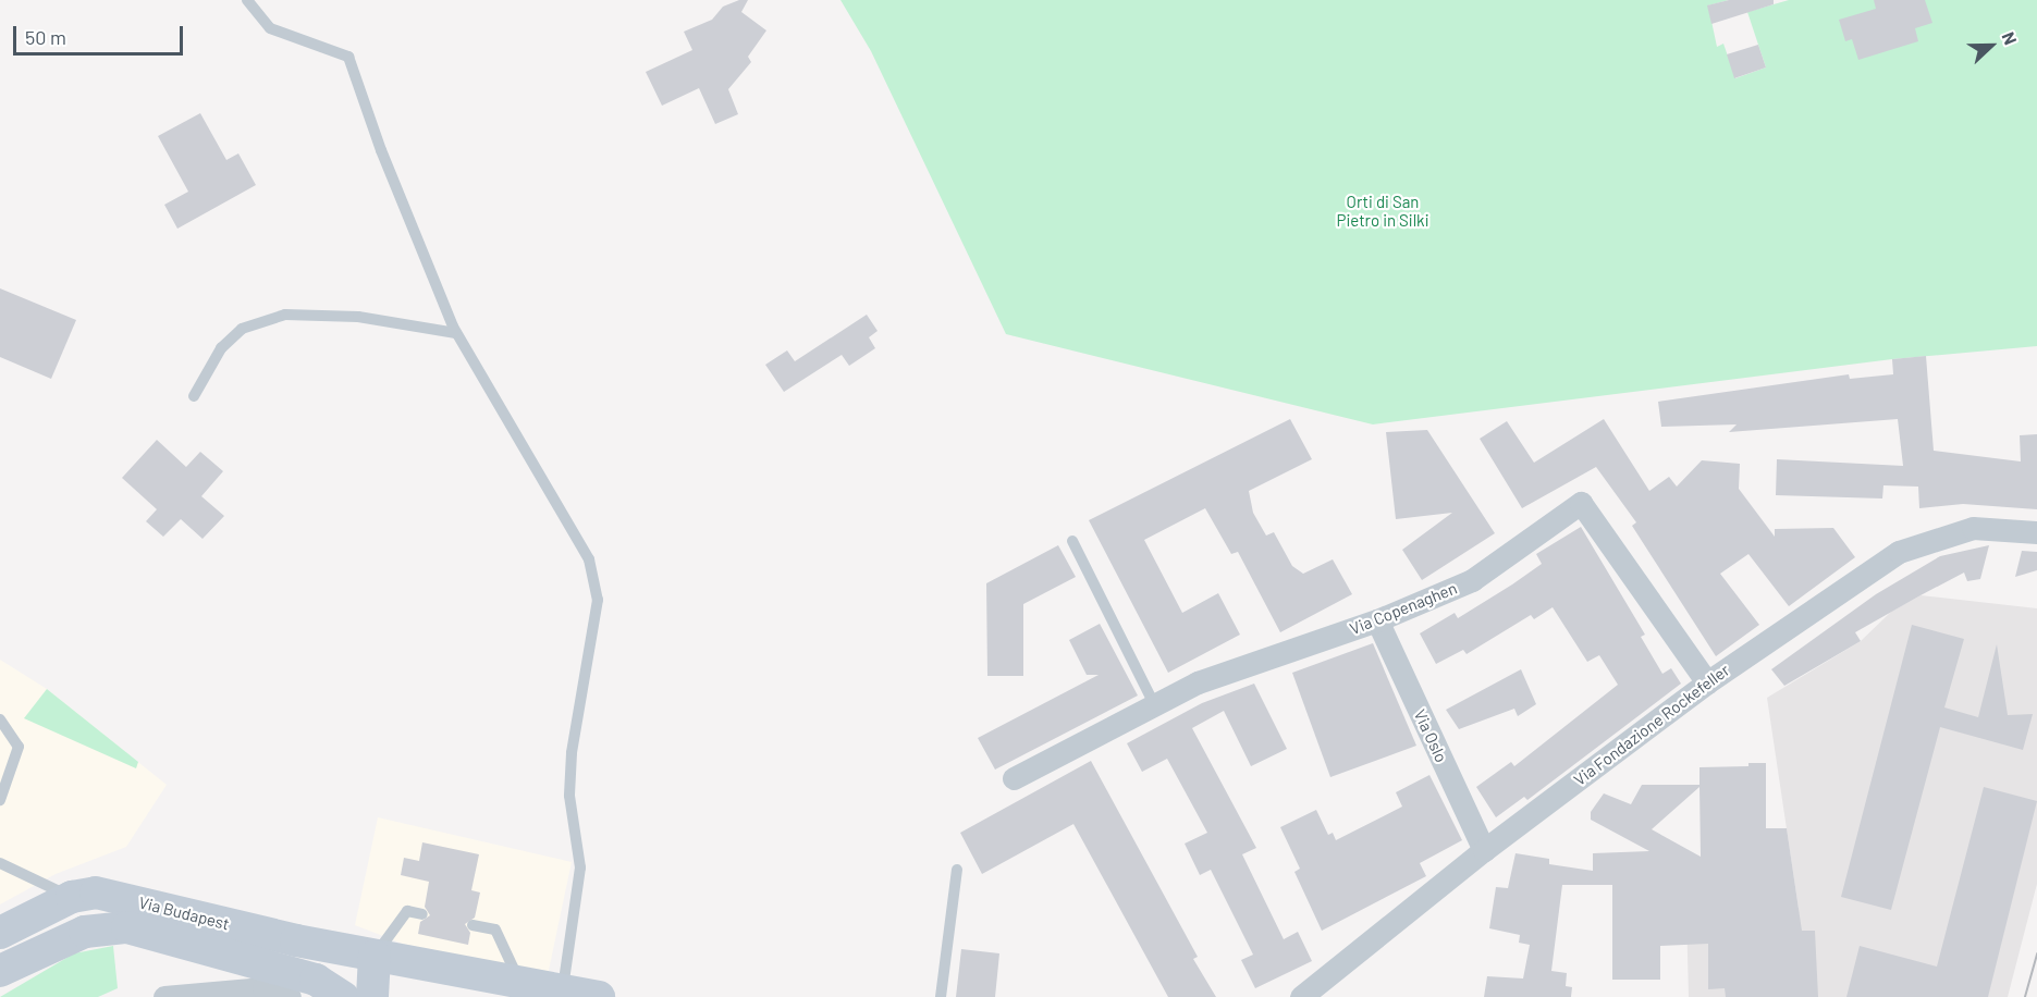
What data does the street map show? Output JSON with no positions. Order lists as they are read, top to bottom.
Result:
{
  "streets": {
    "main road": ["Via Budapest"],
    "street": ["Via Copenaghen", "Via Fondazione Rockefeller", "Via Oslo"]
  },
  "crossings": [
    ["Via Copenaghen", "Via Fondazione Rockefeller"],
    ["Via Copenaghen", "Via Oslo"],
    ["Via Fondazione Rockefeller", "Via Oslo"]
  ],
  "parks": ["Orti di San Pietro in Silki"],
  "scale_bar": "50 m",
  "north": "right"
}
